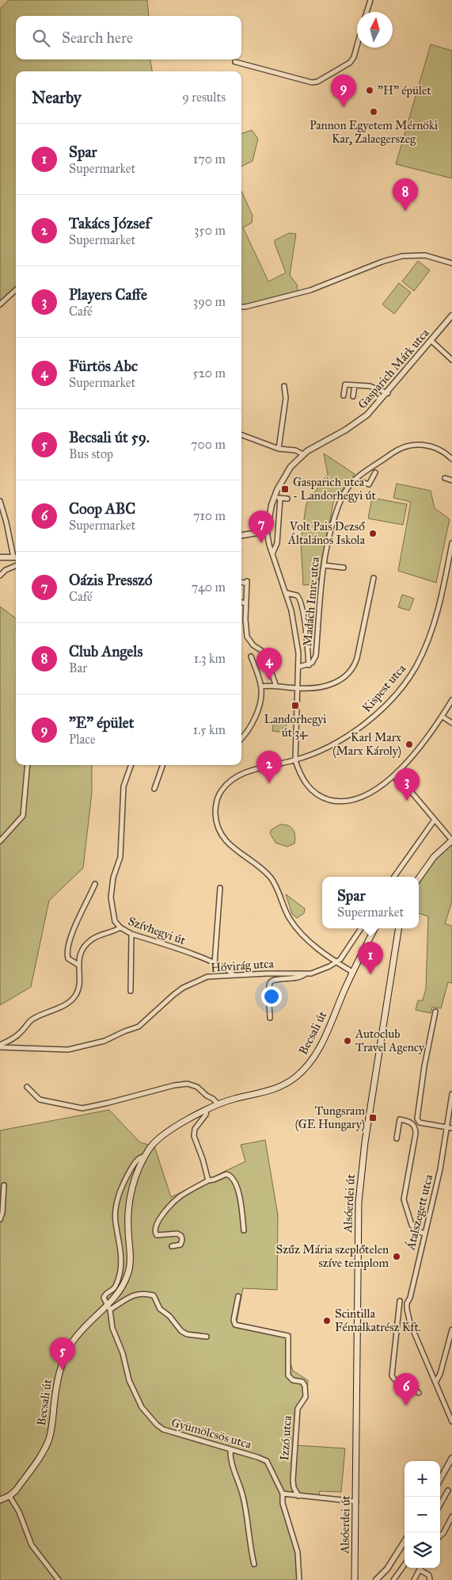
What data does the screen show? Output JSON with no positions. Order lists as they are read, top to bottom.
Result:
{
  "streets": {
    "main road": ["Becsali út", "Alsóerdei út"],
    "street": [
      "Gasparich Márk utca",
      "Madách Imre utca",
      "Kispest utca",
      "Szívhegyi út",
      "Hóvirág utca",
      "Átalszegett utca",
      "Gyümölcsös utca",
      "Izzó utca"
    ]
  },
  "crossings": [
    ["Kispest utca", "Hóvirág utca"],
    ["Kispest utca", "Becsali út"],
    ["Szívhegyi út", "Hóvirág utca"],
    ["Becsali út", "Gyümölcsös utca"]
  ],
  "places": {
    "other": [
      "\"H\" épület",
      "Pannon Egyetem Mérnöki Kar, Zalaegerszeg",
      "Volt Pais Dezső Általános Iskola",
      "Karl Marx (Marx Károly)",
      "Autoclub Travel Agency",
      "Szűz Mária szeplőtelen szíve templom",
      "Scintilla Fémalkatrész Kft."
    ],
    "transit": ["Gasparich utca - Landorhegyi út", "Landorhegyi út 34.", "Tungsram (GE Hungary)"]
  },
  "north": "top",
  "page": {
    "search": "Search here",
    "heading": ["Nearby", "9 results"],
    "pins": [
      "9",
      "8",
      "7",
      "4",
      "2",
      "3",
      "1",
      "5",
      "6"
    ],
    "list": [
      {
        "mark": "1",
        "name": "Spar",
        "note": "Supermarket",
        "value": "170 m"
      },
      {
        "mark": "2",
        "name": "Takács József",
        "note": "Supermarket",
        "value": "350 m"
      },
      {
        "mark": "3",
        "name": "Players Caffe",
        "note": "Café",
        "value": "390 m"
      },
      {
        "mark": "4",
        "name": "Fürtös Abc",
        "note": "Supermarket",
        "value": "520 m"
      },
      {
        "mark": "5",
        "name": "Becsali út 59.",
        "note": "Bus stop",
        "value": "700 m"
      },
      {
        "mark": "6",
        "name": "Coop ABC",
        "note": "Supermarket",
        "value": "710 m"
      },
      {
        "mark": "7",
        "name": "Oázis Presszó",
        "note": "Café",
        "value": "740 m"
      },
      {
        "mark": "8",
        "name": "Club Angels",
        "note": "Bar",
        "value": "1.3 km"
      },
      {
        "mark": "9",
        "name": "\"E\" épület",
        "note": "Place",
        "value": "1.5 km"
      }
    ],
    "popup": ["Spar", "Supermarket"],
    "map_buttons": ["+", "−"]
  }
}
